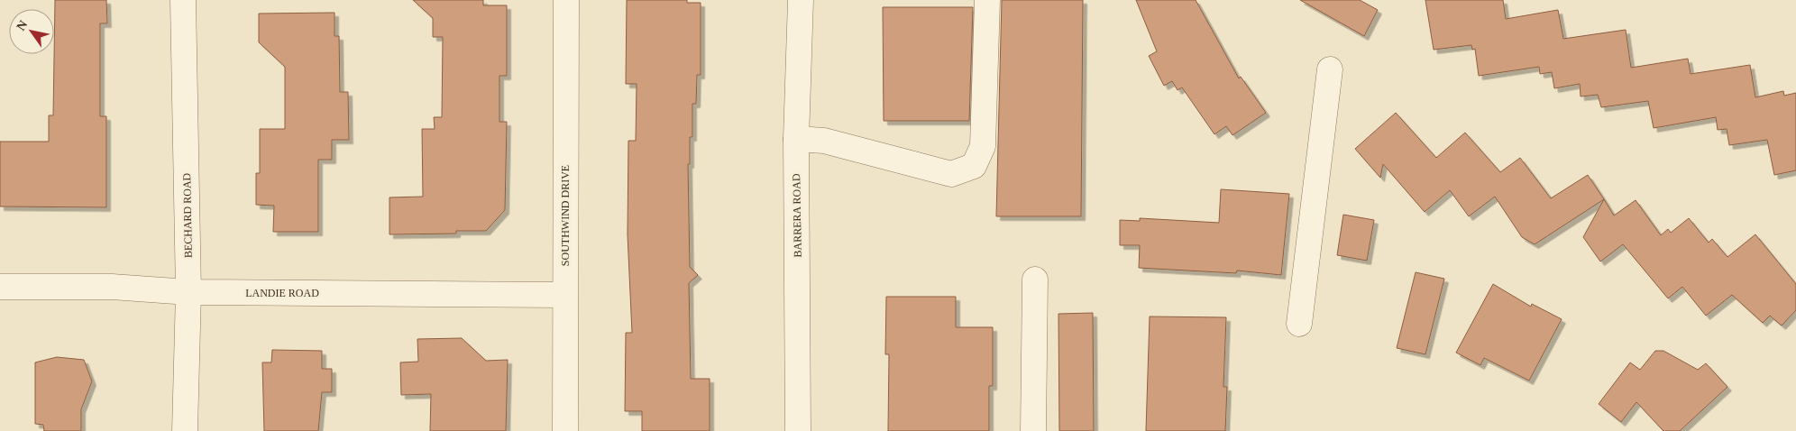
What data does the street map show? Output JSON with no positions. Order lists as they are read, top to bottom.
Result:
{
  "streets": {
    "street": [
      "BECHARD ROAD",
      "SOUTHWIND DRIVE",
      "BARRERA ROAD",
      "LANDIE ROAD"
    ]
  },
  "crossings": [
    ["BECHARD ROAD", "LANDIE ROAD"],
    ["SOUTHWIND DRIVE", "LANDIE ROAD"]
  ],
  "north": "top left"
}
